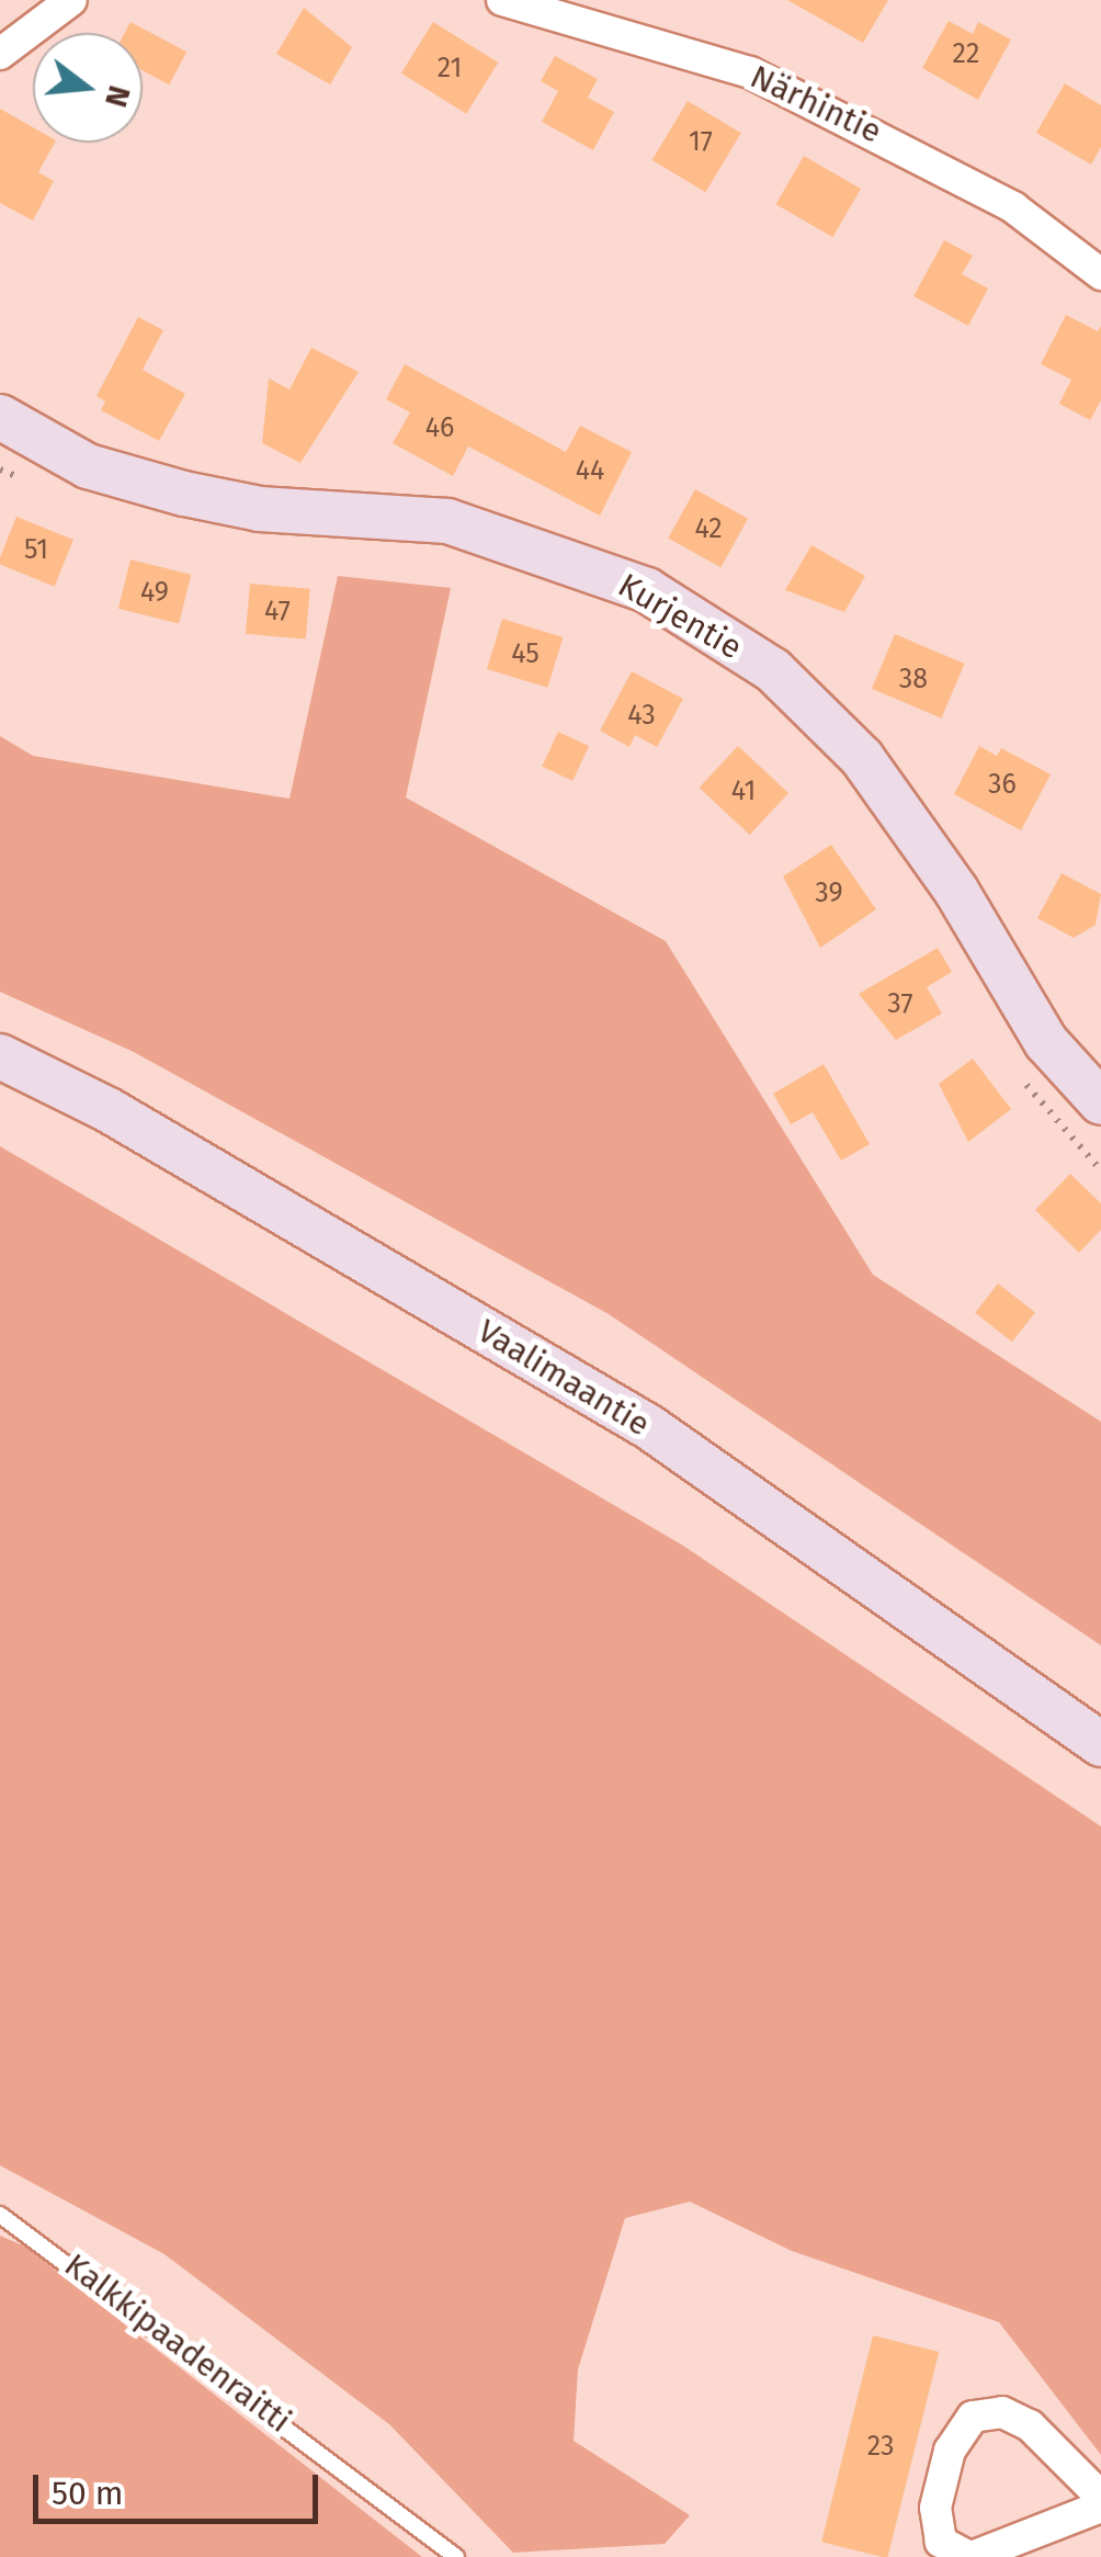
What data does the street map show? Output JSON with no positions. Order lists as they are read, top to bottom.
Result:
{
  "streets": {
    "street": ["Närhintie", "Kurjentie", "Vaalimaantie"],
    "lane": ["Kalkkipaadenraitti"]
  },
  "house_numbers": [
    "22",
    "21",
    "17",
    "46",
    "44",
    "42",
    "51",
    "49",
    "47",
    "45",
    "38",
    "43",
    "36",
    "41",
    "39",
    "37",
    "23"
  ],
  "scale_bar": "50 m",
  "north": "right"
}
